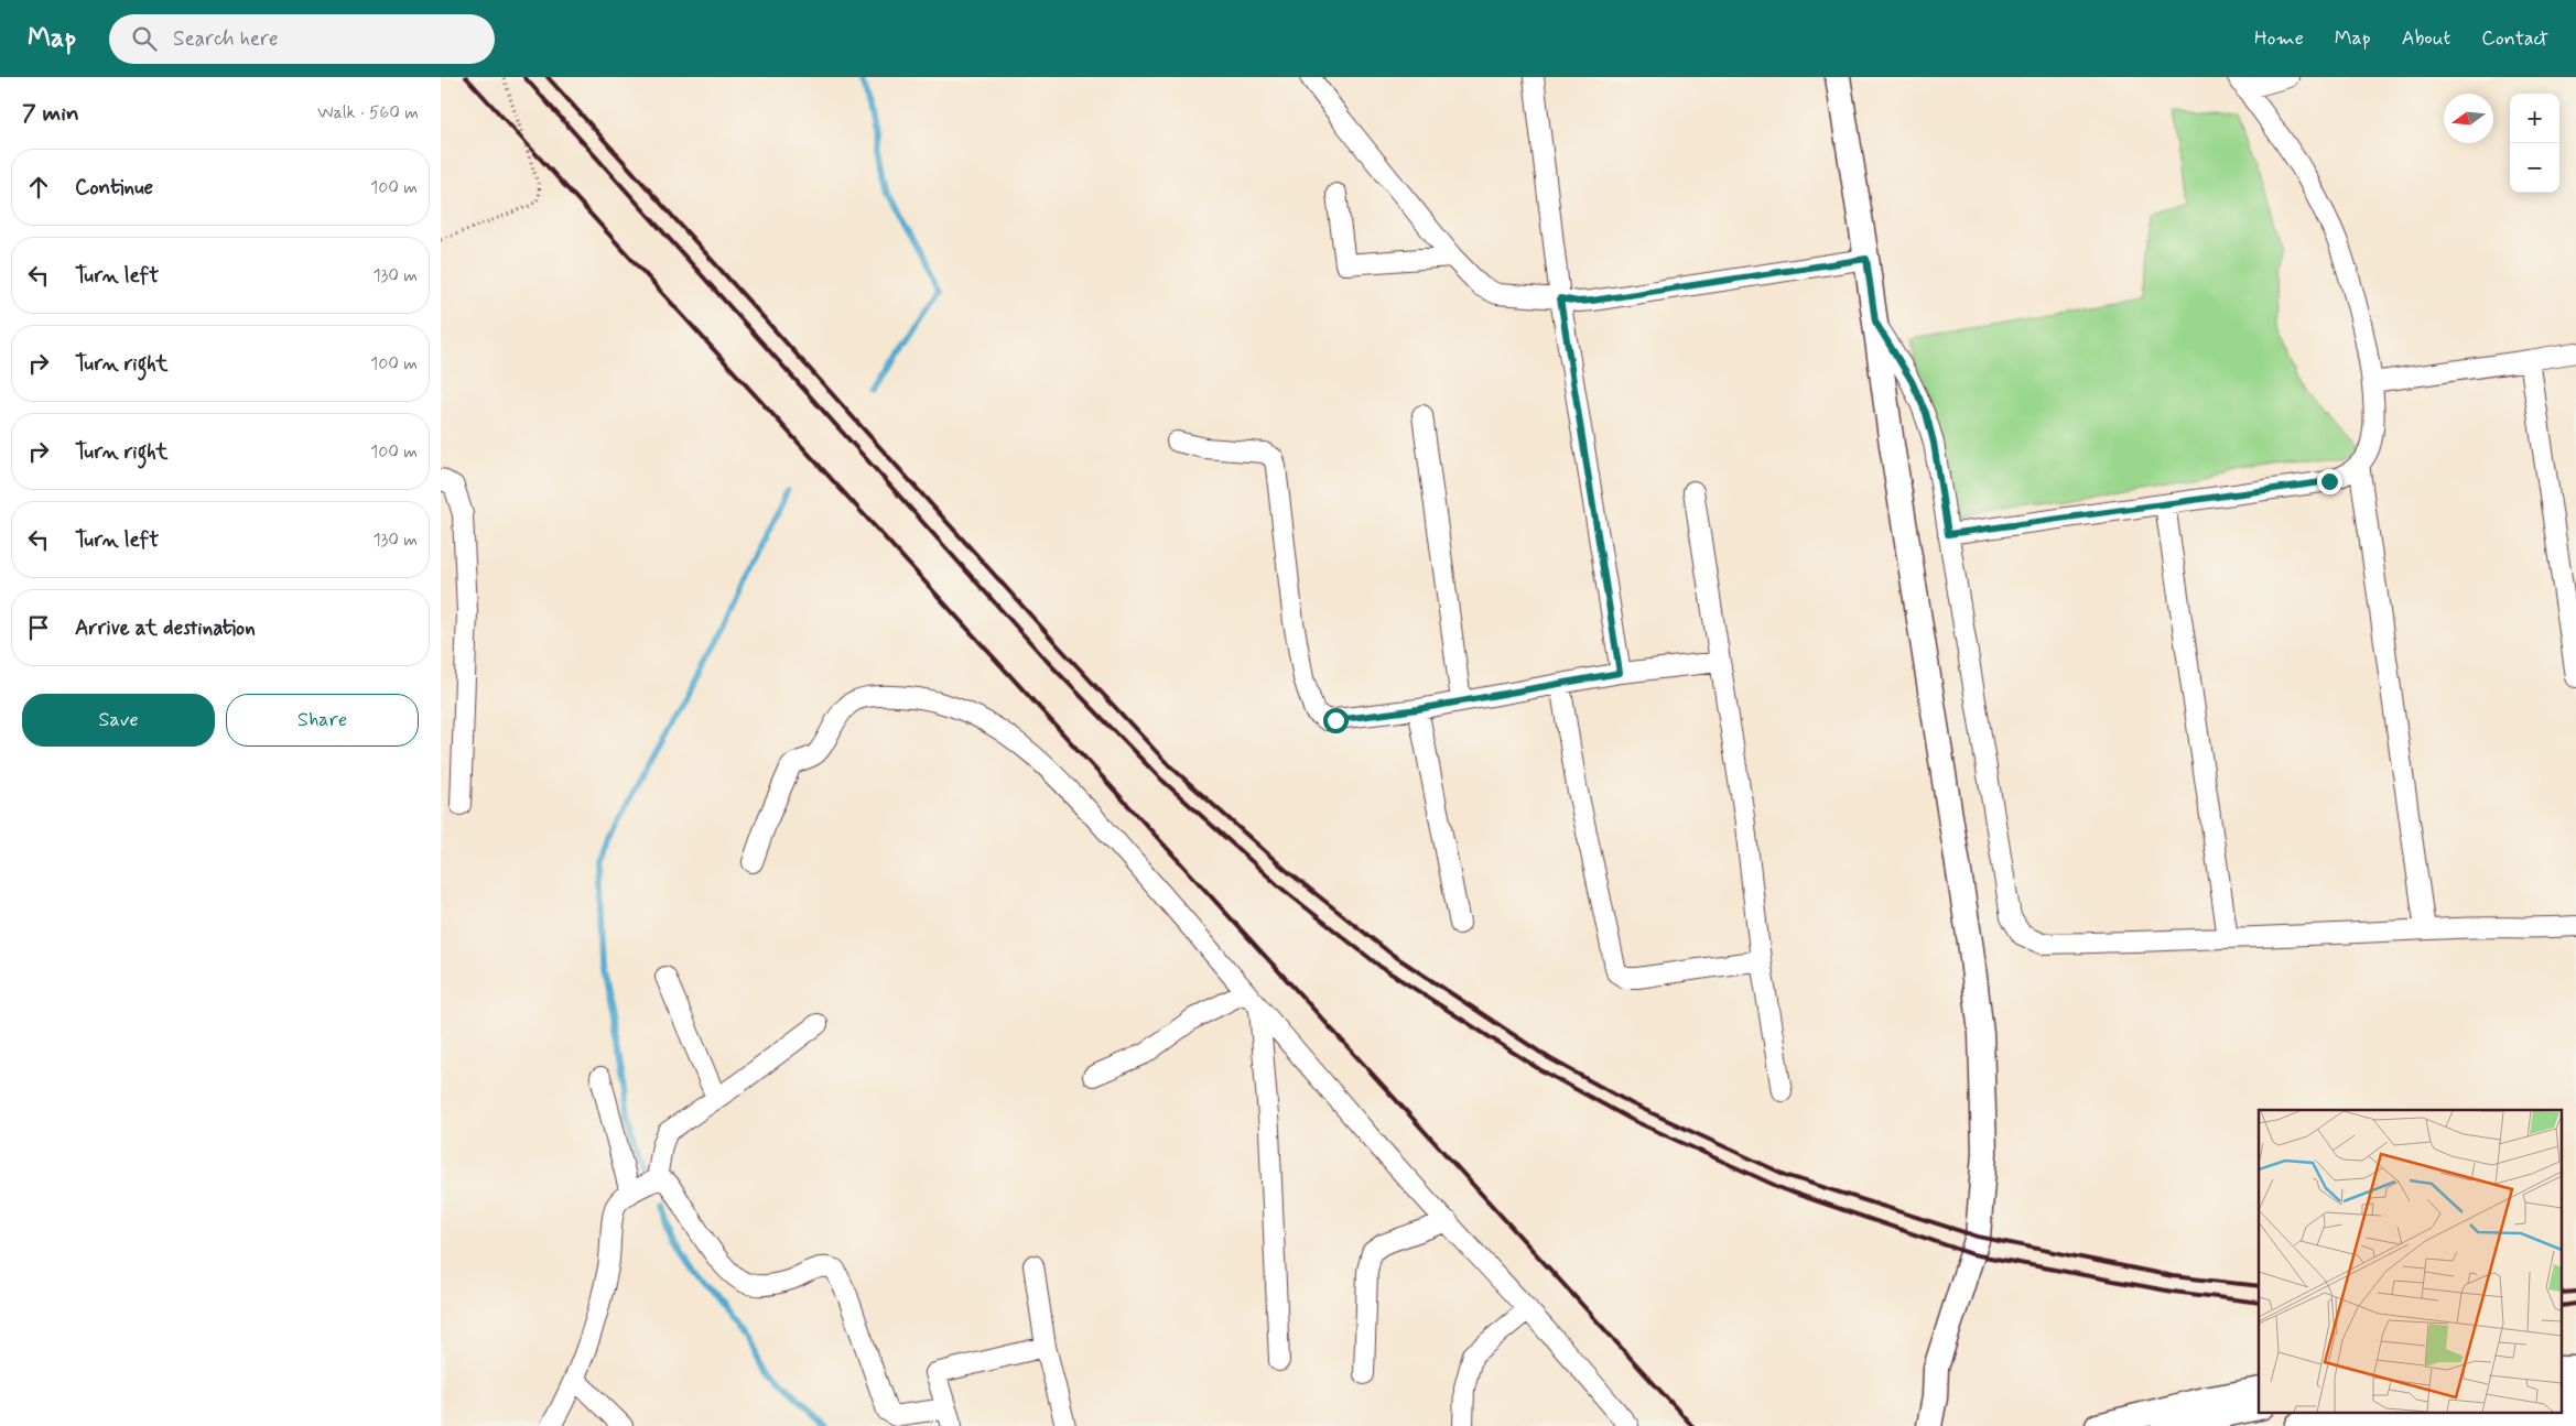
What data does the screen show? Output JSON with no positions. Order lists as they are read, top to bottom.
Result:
{
  "north": "left",
  "page": {
    "header": "Map",
    "search": "Search here",
    "nav": [
      "Home",
      "Map",
      "About",
      "Contact"
    ],
    "heading": ["7 min", "Walk · 560 m"],
    "map_buttons": ["+", "−"],
    "list": [
      ["Continue", "100 m"],
      ["Turn left", "130 m"],
      ["Turn right", "100 m"],
      ["Turn right", "100 m"],
      ["Turn left", "130 m"],
      "Arrive at destination"
    ],
    "buttons": ["Save", "Share"]
  }
}
